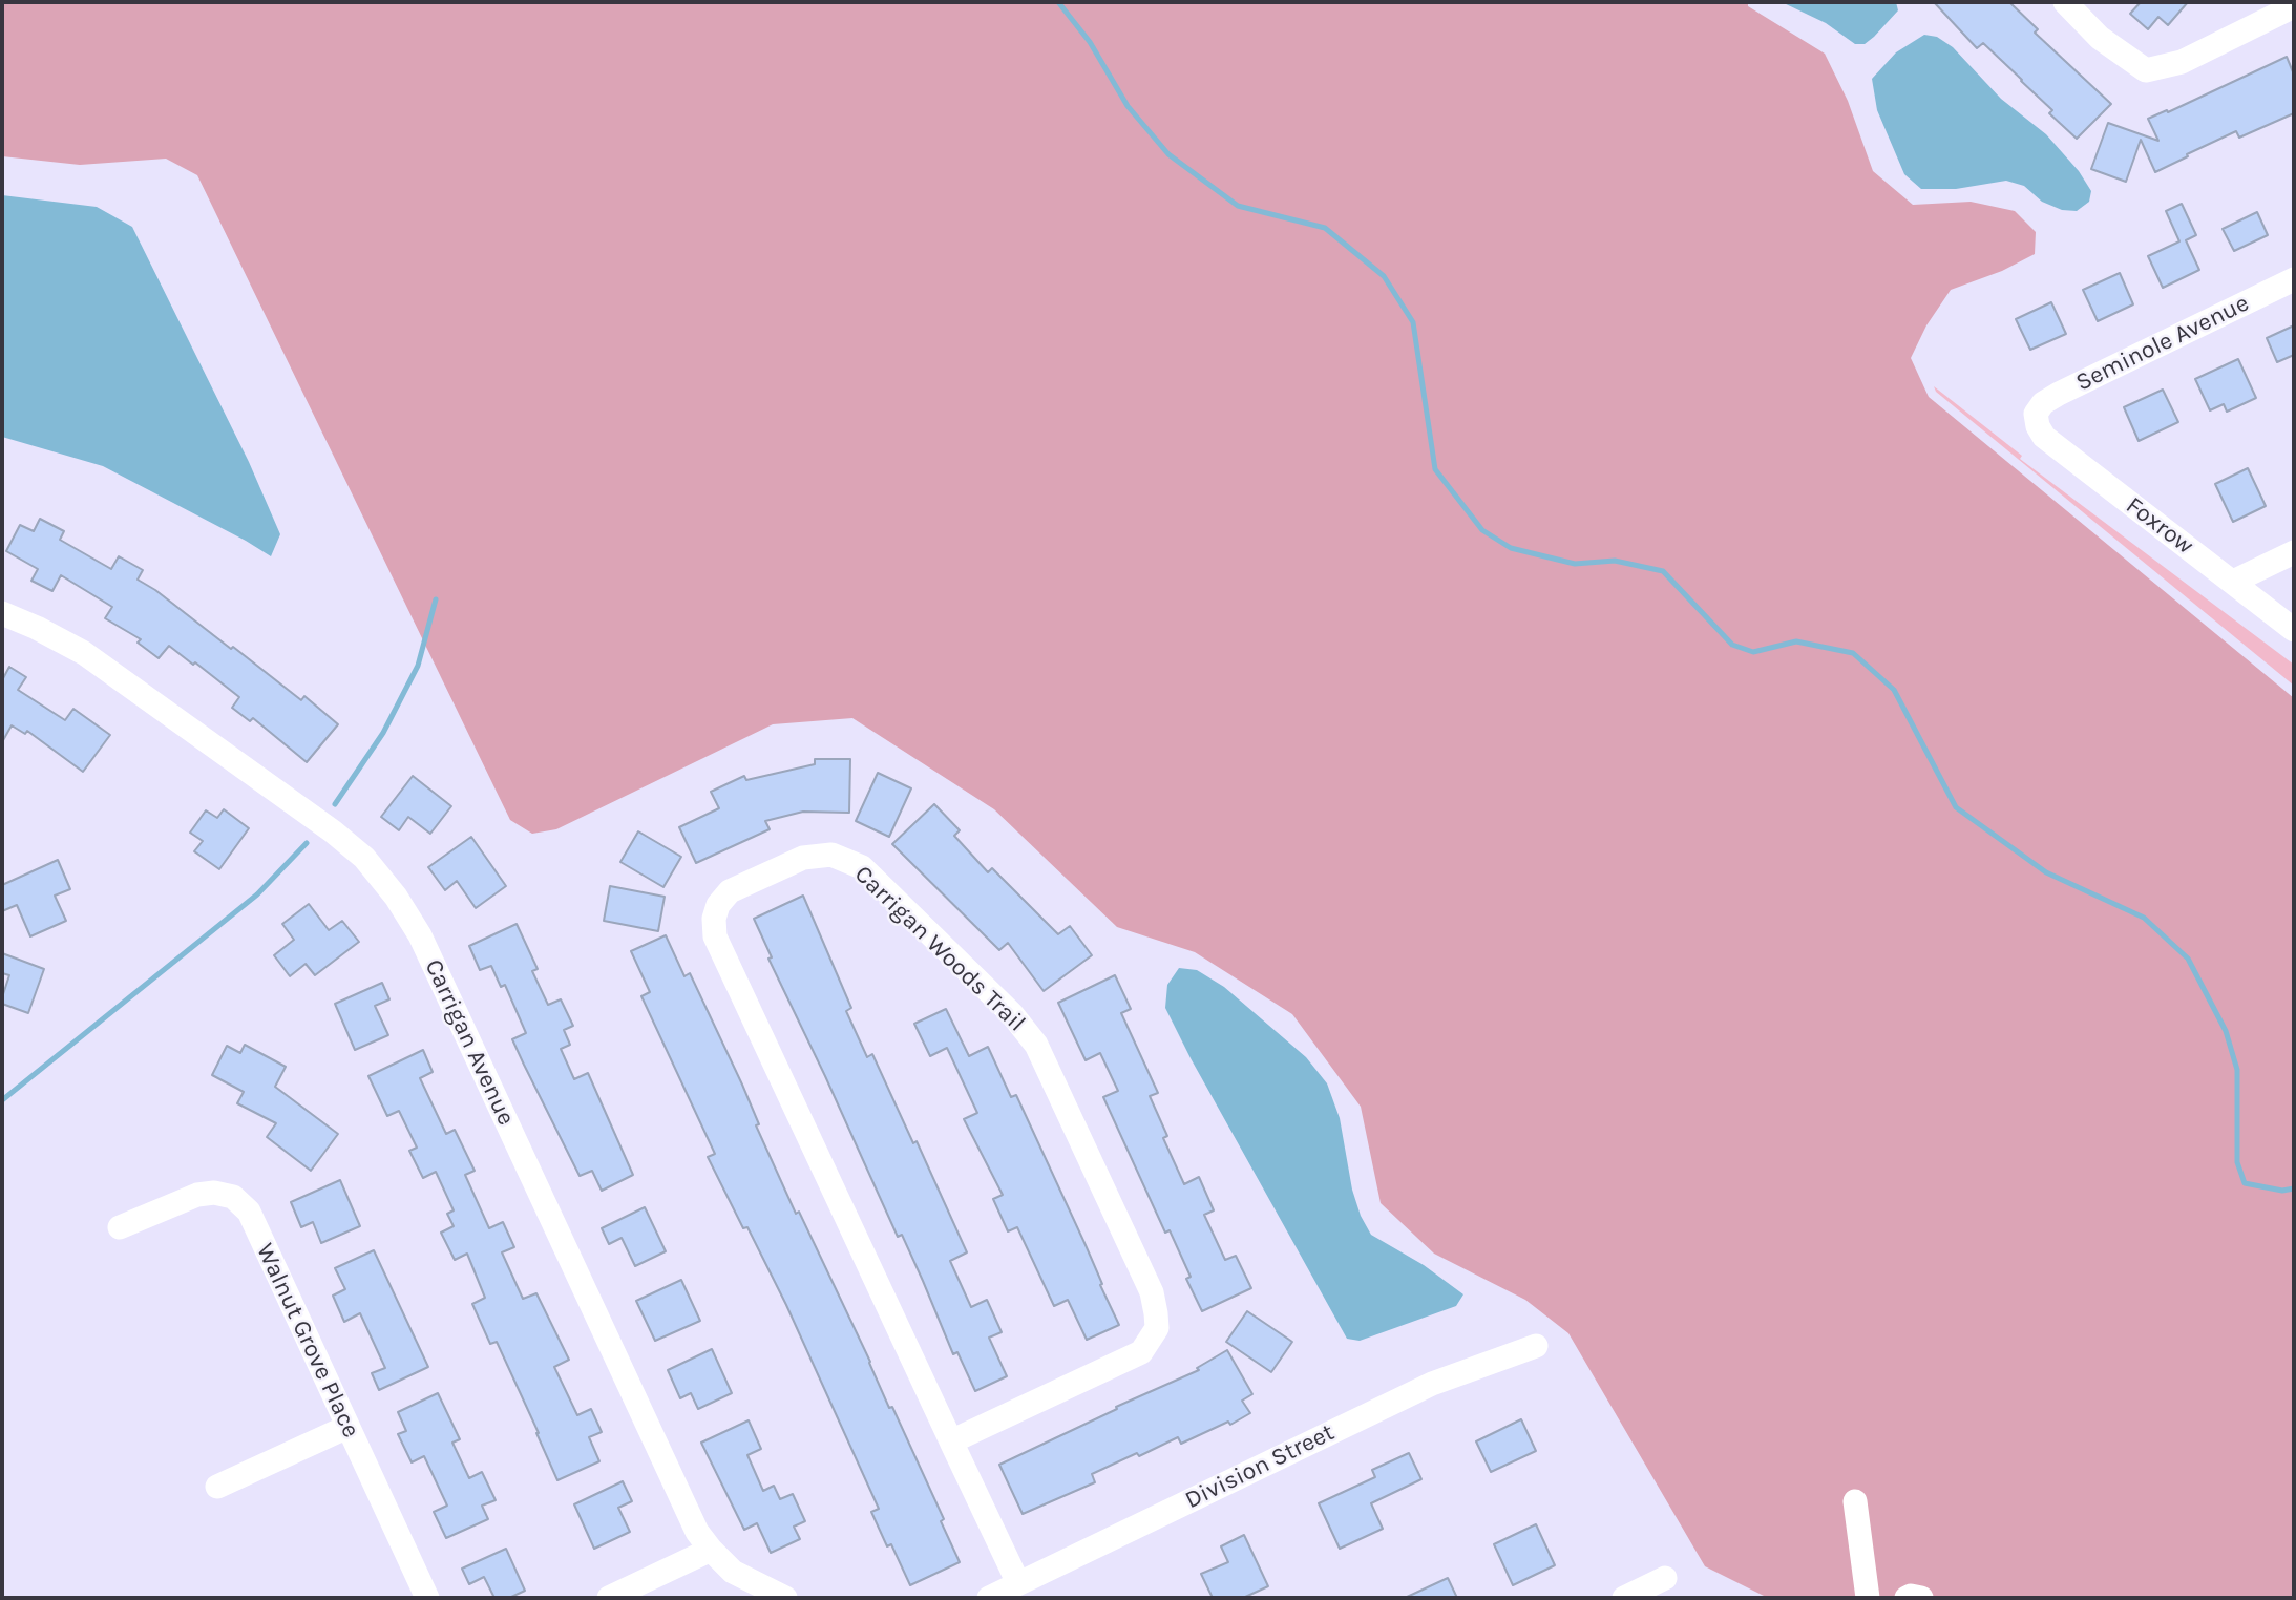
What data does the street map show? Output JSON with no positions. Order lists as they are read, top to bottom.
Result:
{
  "streets": {
    "street": [
      "Seminole Avenue",
      "Foxrow",
      "Carrigan Woods Trail",
      "Carrigan Avenue",
      "Walnut Grove Place",
      "Division Street"
    ]
  },
  "crossings": [
    ["Seminole Avenue", "Foxrow"],
    ["Carrigan Woods Trail", "Division Street"]
  ]
}
